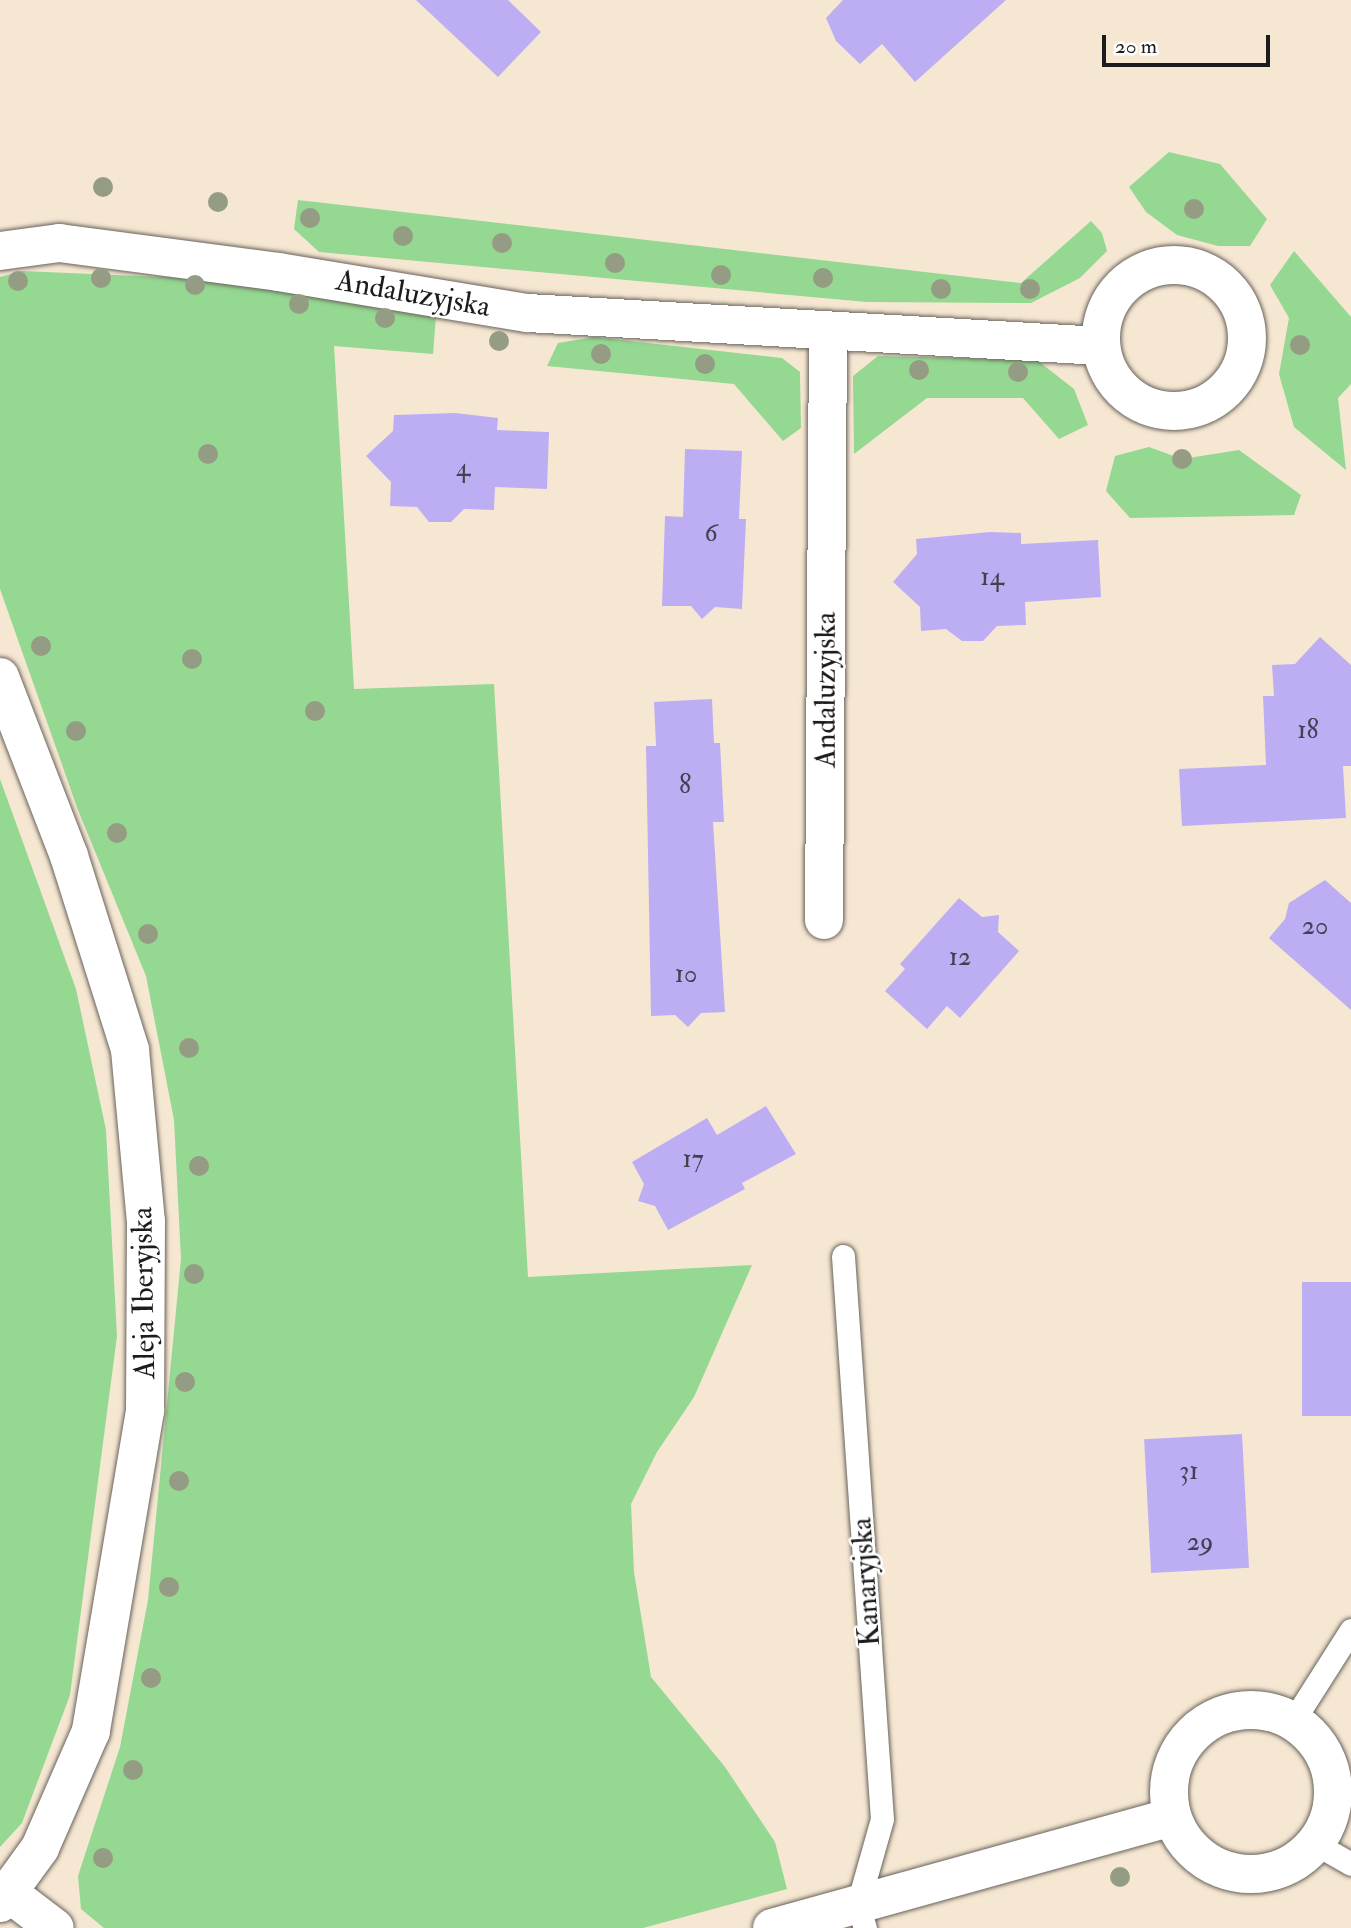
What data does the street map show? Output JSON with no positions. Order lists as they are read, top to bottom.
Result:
{
  "streets": {
    "street": ["Andaluzyjska", "Aleja Iberyjska"],
    "lane": ["Kanaryjska"]
  },
  "house_numbers": [
    "4",
    "6",
    "14",
    "18",
    "8",
    "20",
    "12",
    "10",
    "17",
    "31",
    "29"
  ],
  "scale_bar": "20 m"
}
